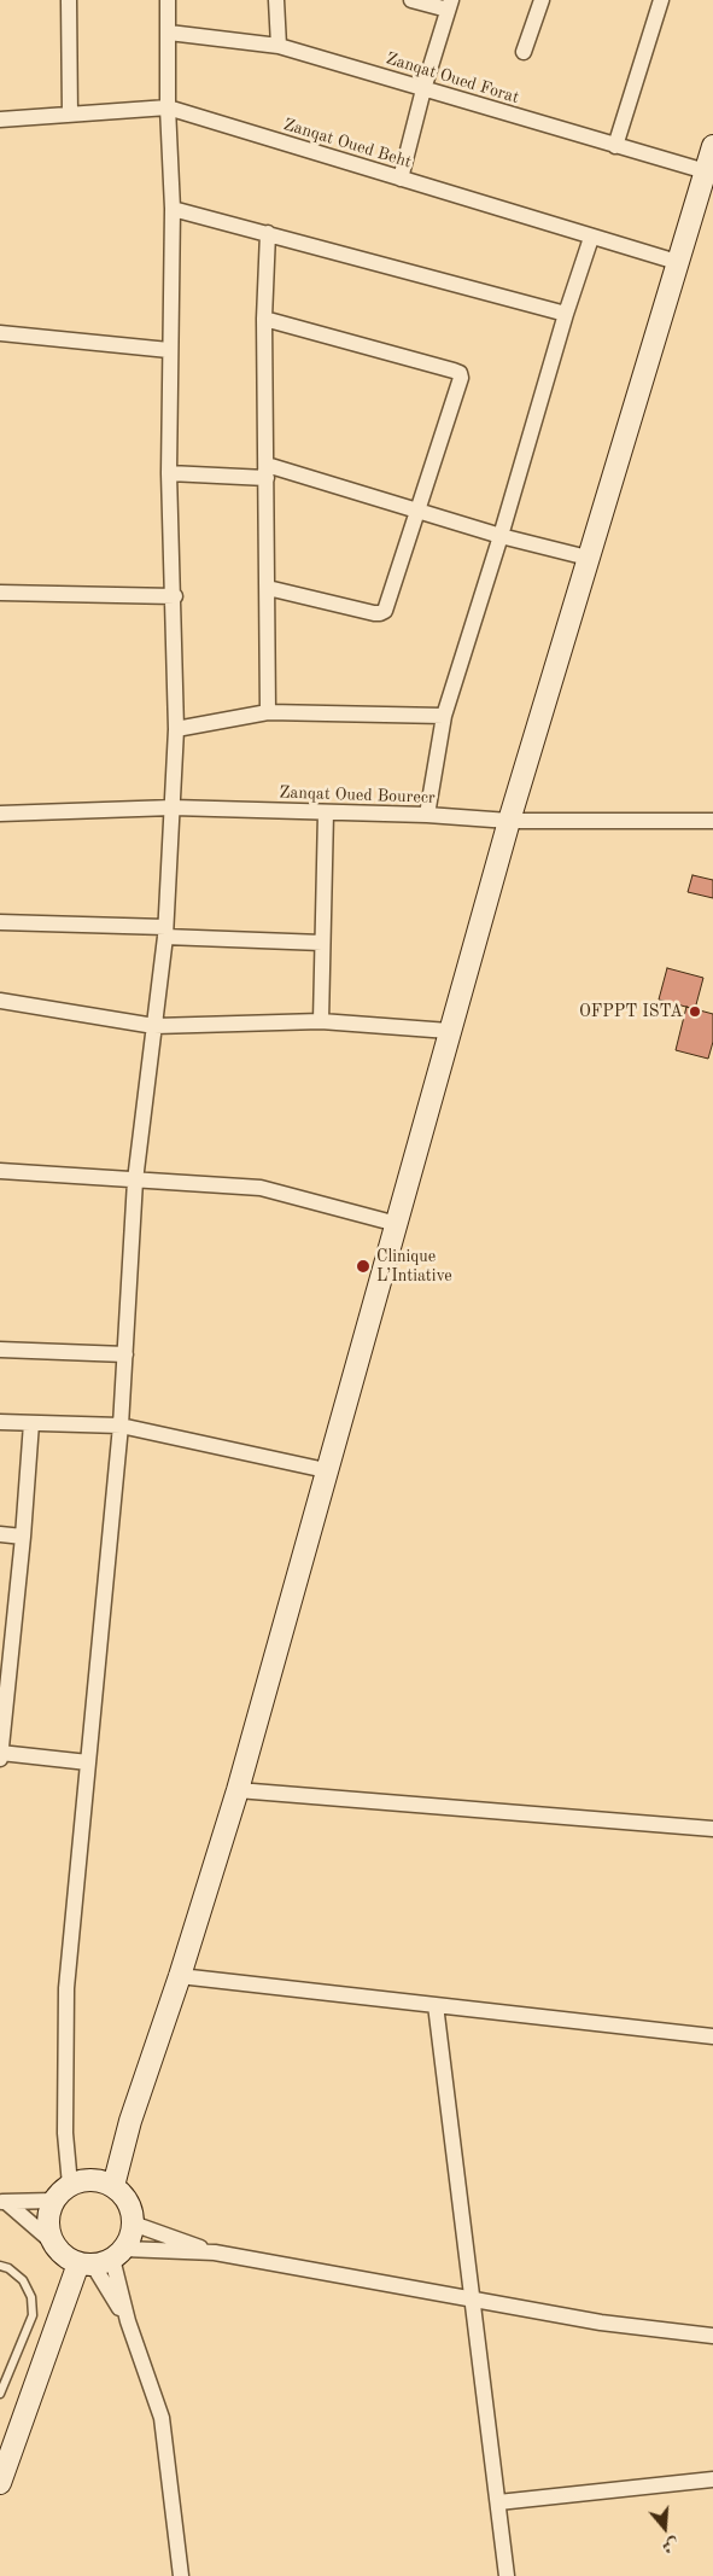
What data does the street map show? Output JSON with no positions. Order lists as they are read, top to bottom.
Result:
{
  "streets": {
    "street": ["Zanqat Oued Forat", "Zanqat Oued Beht", "Zanqat Oued Bourecr"]
  },
  "places": ["OFPPT ISTA", "Clinique L’Intiative"],
  "north": "bottom"
}
